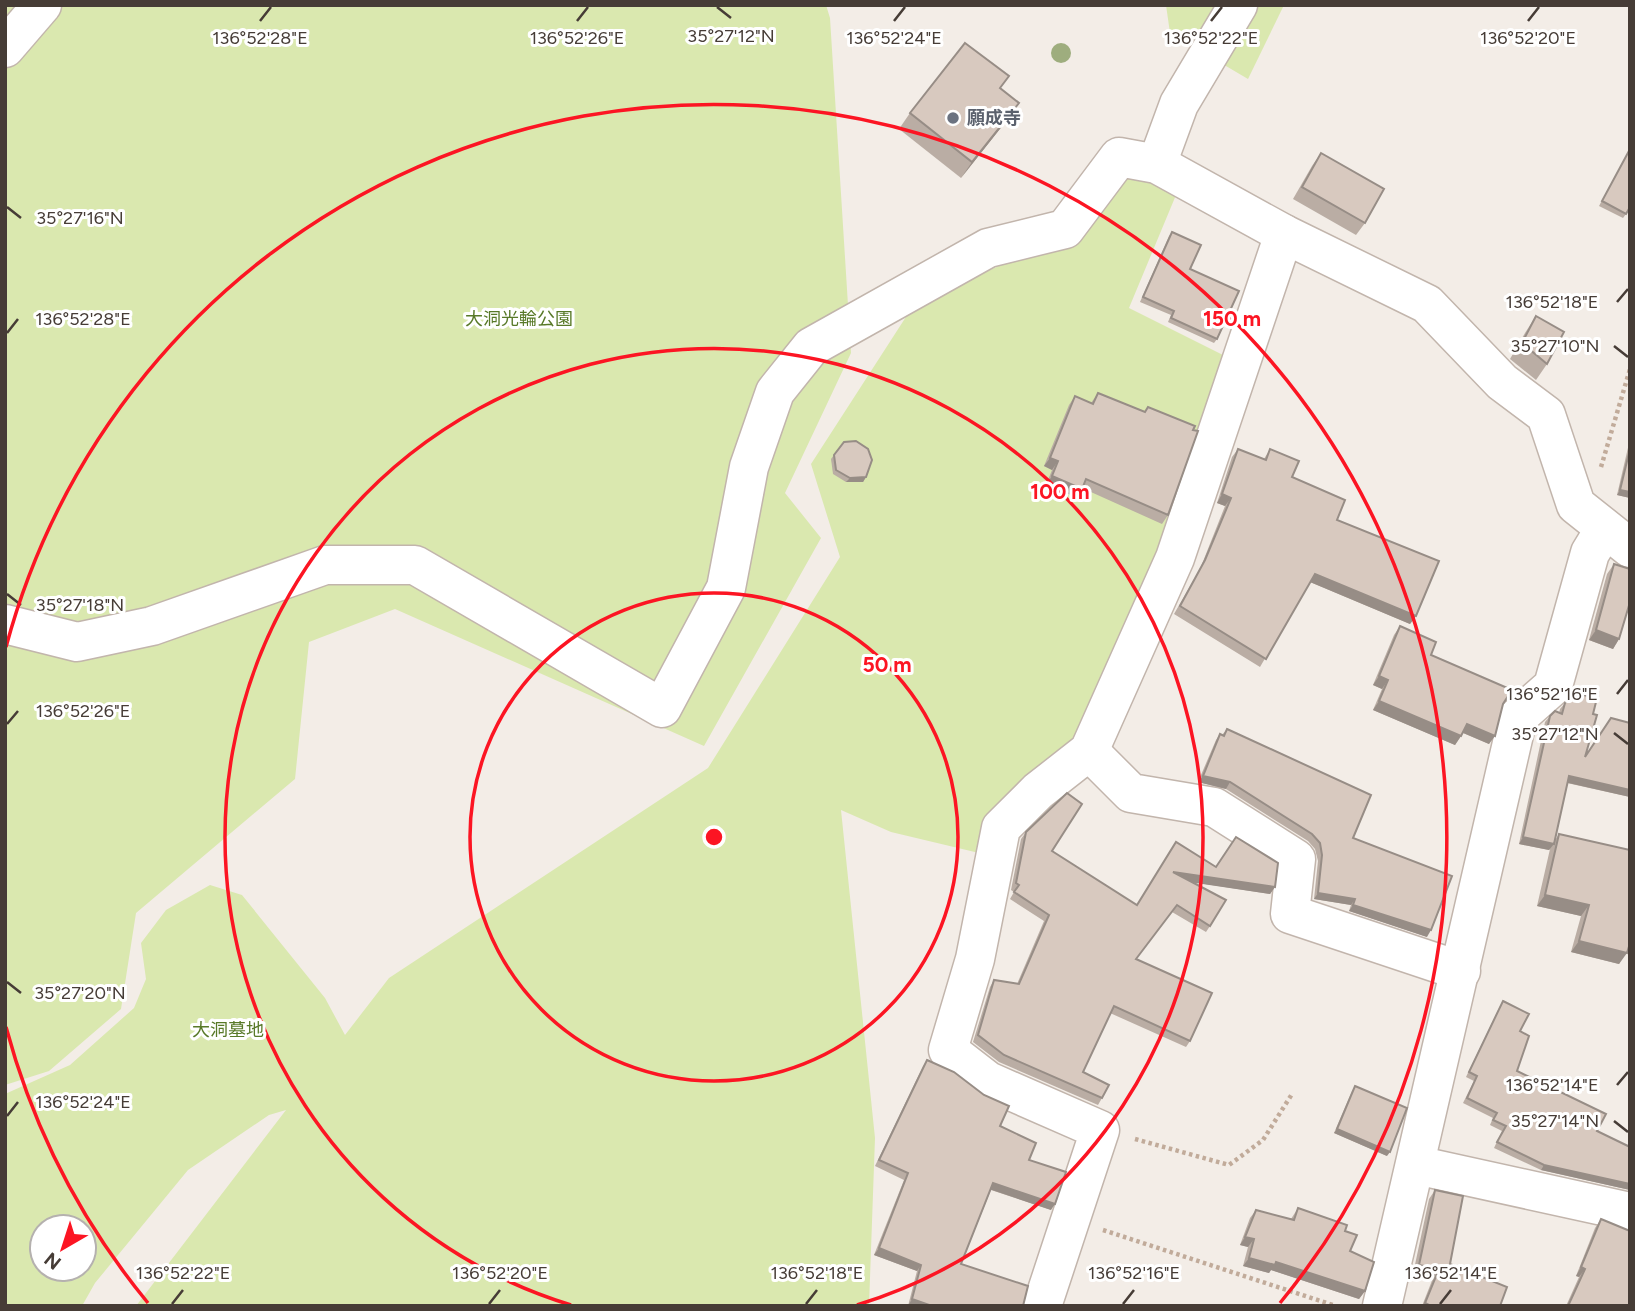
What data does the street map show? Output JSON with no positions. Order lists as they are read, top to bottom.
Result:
{
  "parks": ["大洞光輪公園", "大洞墓地"],
  "places": ["願成寺"],
  "north": "bottom left",
  "coordinates": [
    "35°27'12\"N",
    "136°52'28\"E",
    "136°52'26\"E",
    "136°52'24\"E",
    "136°52'22\"E",
    "136°52'20\"E",
    "35°27'16\"N",
    "136°52'18\"E",
    "35°27'10\"N",
    "35°27'18\"N",
    "136°52'16\"E",
    "35°27'20\"N",
    "136°52'14\"E",
    "35°27'14\"N"
  ],
  "rings": ["150 m", "100 m", "50 m"]
}
